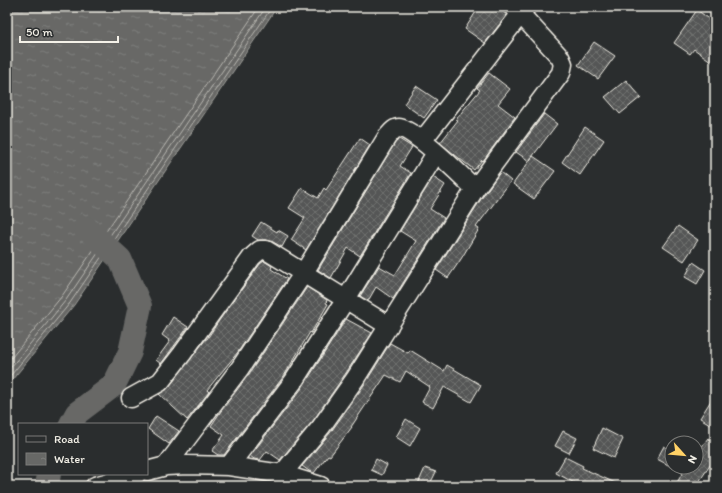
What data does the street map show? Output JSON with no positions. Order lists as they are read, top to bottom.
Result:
{
  "legend": ["Road", "Water"],
  "scale_bar": "50 m",
  "north": "bottom right"
}
